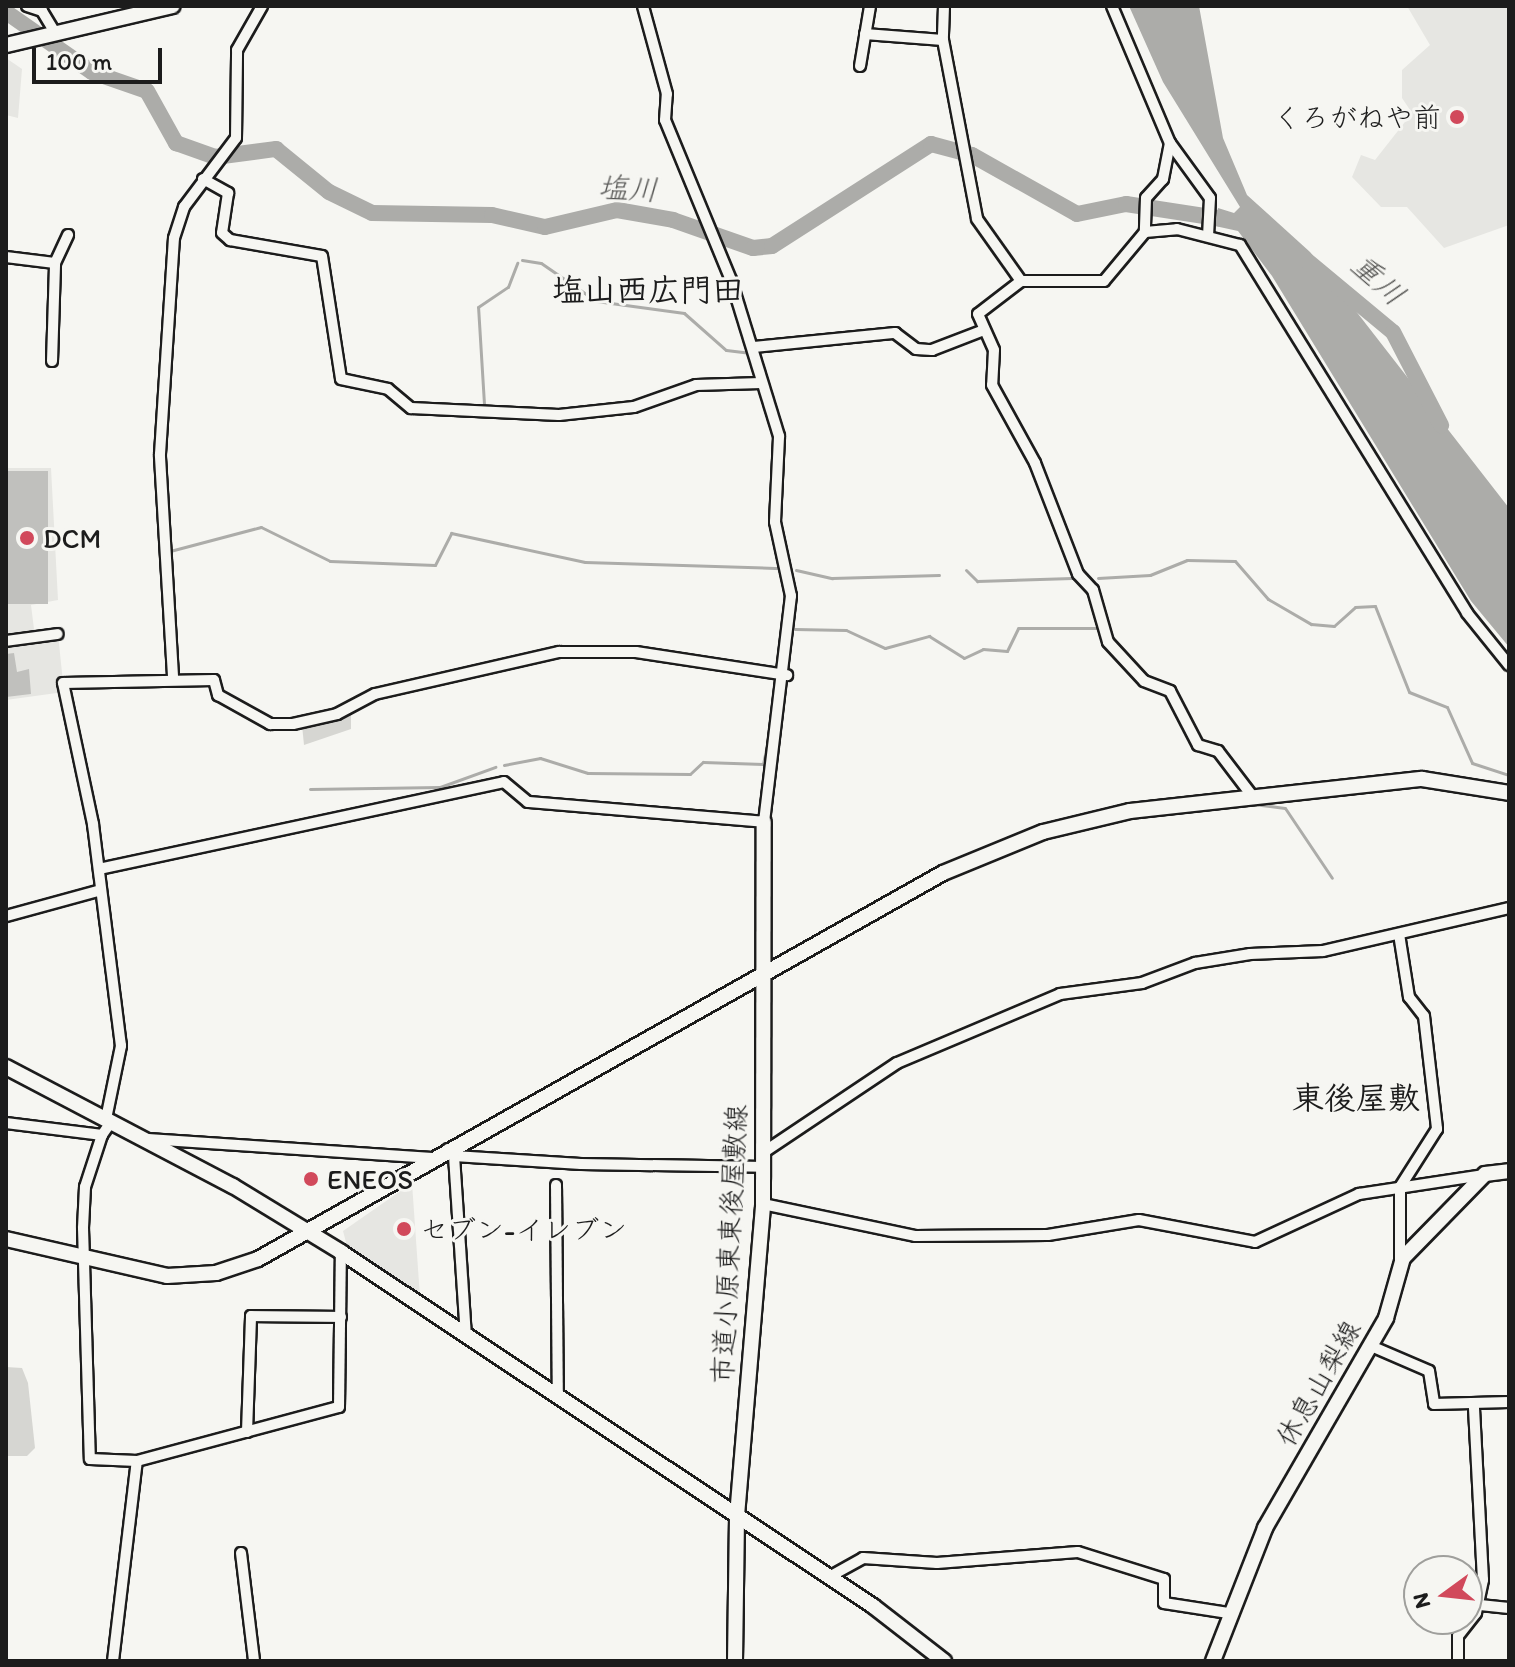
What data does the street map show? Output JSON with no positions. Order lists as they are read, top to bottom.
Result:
{
  "streets": {
    "street": ["市道小原東東後屋敷線", "休息山梨線"]
  },
  "districts": ["塩山西広門田", "東後屋敷"],
  "water": ["塩川", "重川"],
  "places": [
    "くろがねや前",
    "DCM",
    "ENEOS",
    "セブン-イレブン"
  ],
  "scale_bar": "100 m",
  "north": "left"
}
